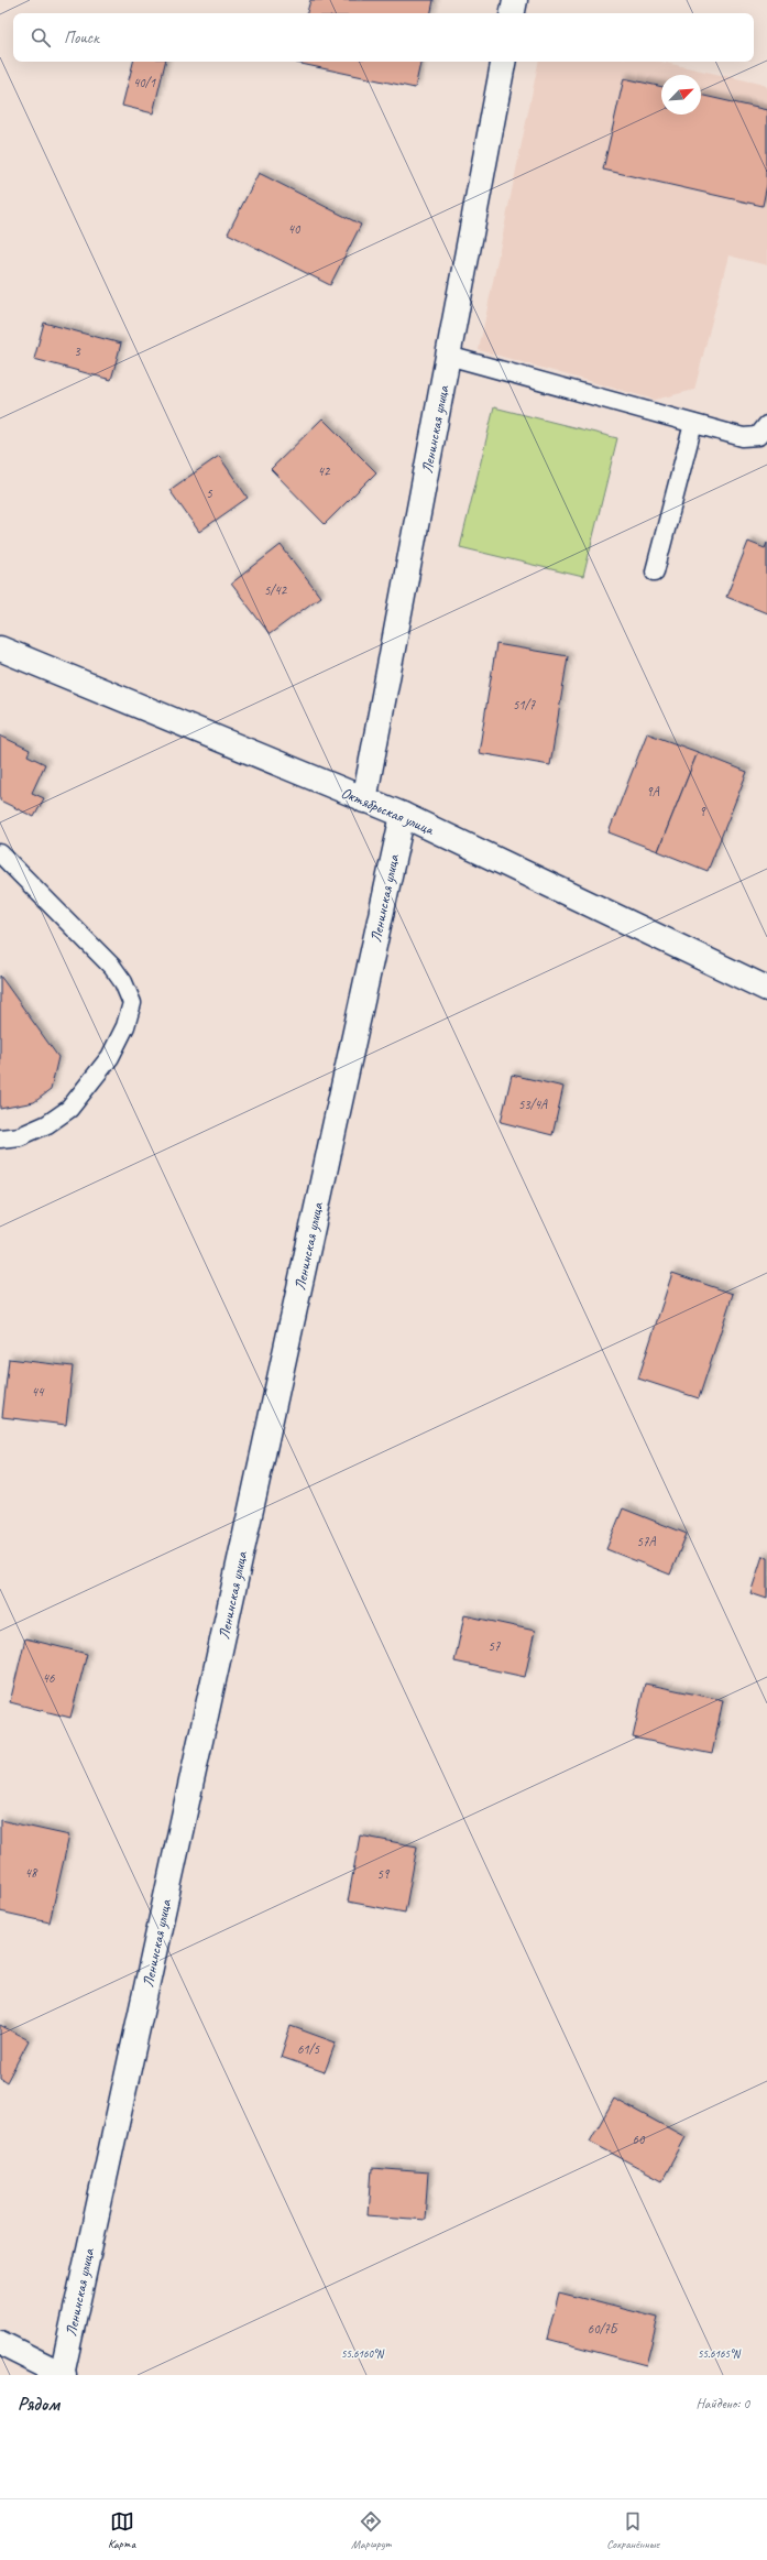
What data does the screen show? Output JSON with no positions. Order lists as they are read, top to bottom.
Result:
{
  "streets": {
    "street": ["Ленинская улица", "Октябрьская улица"]
  },
  "crossings": [
    ["Ленинская улица", "Октябрьская улица"]
  ],
  "house_numbers": [
    "40/1",
    "40",
    "3",
    "42",
    "5",
    "5/42",
    "51/7",
    "9А",
    "9",
    "53/4А",
    "44",
    "57А",
    "57",
    "46",
    "48",
    "59",
    "61/5",
    "60",
    "60/7Б"
  ],
  "north": "top right",
  "page": {
    "search": "Поиск",
    "heading": ["Рядом", "Найдено: 0"],
    "nav": ["Карта", "Маршрут", "Сохранённые"]
  },
  "coordinates": ["55.6160°N", "55.6165°N"]
}
